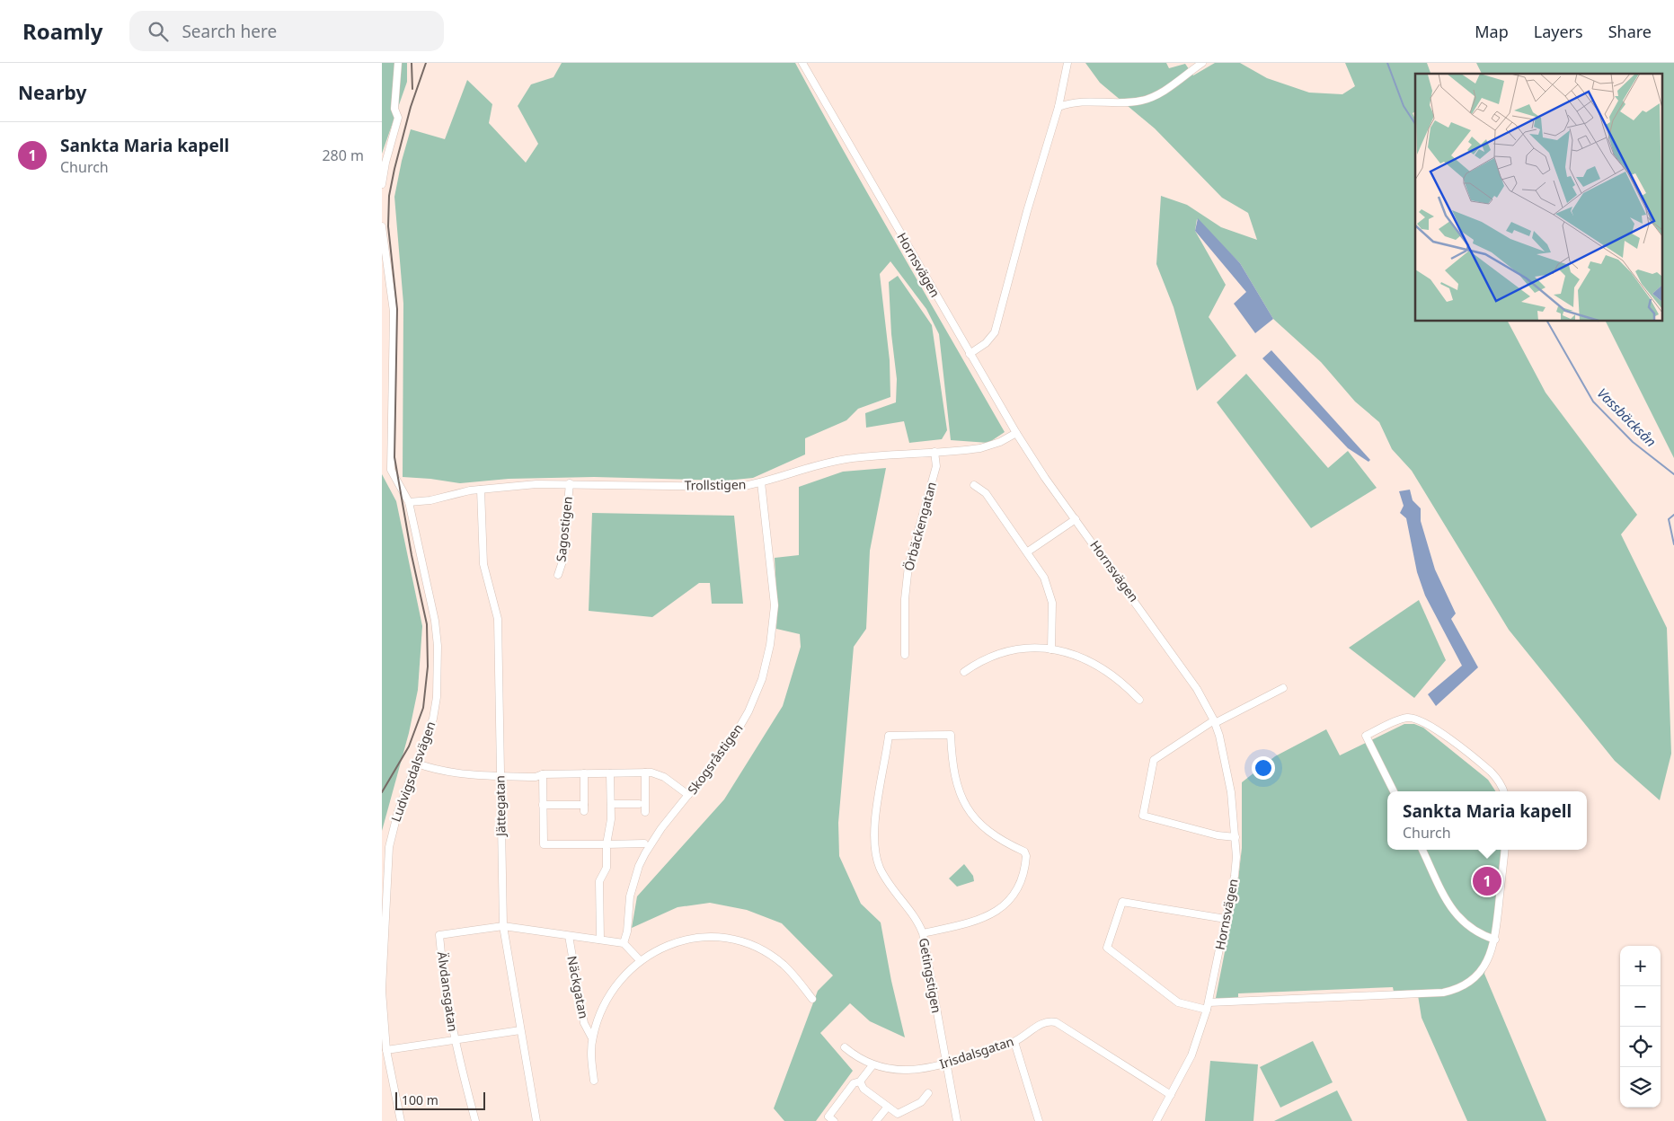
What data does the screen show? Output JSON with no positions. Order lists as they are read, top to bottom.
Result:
{
  "streets": {
    "street": [
      "Hornsvägen",
      "Trollstigen",
      "Örbäckengatan",
      "Sagostigen",
      "Skogsråstigen",
      "Ludvigsdalsvägen",
      "Jättegatan",
      "Getingstigen",
      "Näckgatan",
      "Älvdansgatan",
      "Irisdalsgatan"
    ]
  },
  "crossings": [
    ["Hornsvägen", "Trollstigen"],
    ["Hornsvägen", "Irisdalsgatan"],
    ["Trollstigen", "Örbäckengatan"],
    ["Trollstigen", "Sagostigen"],
    ["Trollstigen", "Skogsråstigen"],
    ["Trollstigen", "Ludvigsdalsvägen"],
    ["Trollstigen", "Jättegatan"],
    ["Skogsråstigen", "Älvdansgatan"],
    ["Jättegatan", "Älvdansgatan"],
    ["Getingstigen", "Irisdalsgatan"],
    ["Näckgatan", "Älvdansgatan"]
  ],
  "water": ["Vassbäcksån"],
  "scale_bar": "100 m",
  "page": {
    "header": "Roamly",
    "search": "Search here",
    "nav": ["Map", "Layers", "Share"],
    "heading": "Nearby",
    "list": [
      {
        "mark": "1",
        "name": "Sankta Maria kapell",
        "note": "Church",
        "value": "280 m"
      }
    ],
    "popup": ["Sankta Maria kapell", "Church"],
    "pins": "1",
    "map_buttons": ["+", "−"],
    "scale": "100 m"
  }
}
